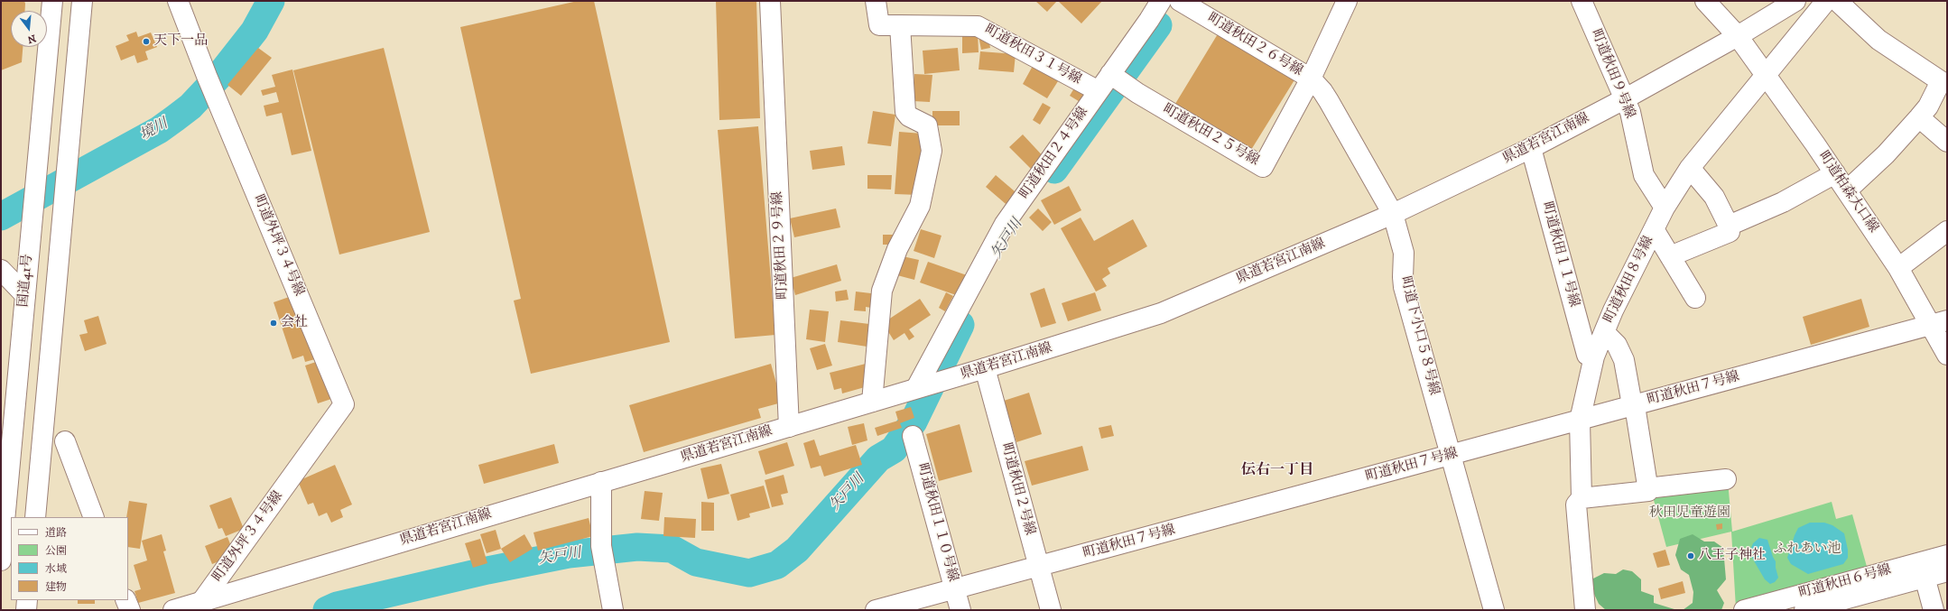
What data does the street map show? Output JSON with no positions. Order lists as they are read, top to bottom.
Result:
{
  "streets": {
    "main road": [
      "町道秋田２６号線",
      "町道秋田３１号線",
      "町道秋田９号線",
      "町道秋田２５号線",
      "県道若宮江南線",
      "町道秋田２４号線",
      "町道柏森大口線",
      "町道外坪３４号線",
      "町道秋田２９号線",
      "町道秋田１１号線",
      "町道秋田８号線",
      "国道41号",
      "町道下小口５８号線",
      "町道秋田７号線",
      "町道秋田２号線",
      "町道秋田１１０号線",
      "町道秋田６号線"
    ]
  },
  "crossings": [
    ["町道秋田２６号線", "町道秋田２５号線"],
    ["町道秋田２６号線", "町道下小口５８号線"],
    ["町道秋田３１号線", "町道秋田２４号線"],
    ["町道秋田９号線", "県道若宮江南線"],
    ["町道秋田９号線", "町道秋田８号線"],
    ["町道秋田２５号線", "町道秋田２４号線"],
    ["町道秋田２５号線", "町道下小口５８号線"],
    ["県道若宮江南線", "町道秋田２４号線"],
    ["県道若宮江南線", "町道柏森大口線"],
    ["県道若宮江南線", "町道外坪３４号線"],
    ["県道若宮江南線", "町道秋田２９号線"],
    ["県道若宮江南線", "町道秋田１１号線"],
    ["県道若宮江南線", "町道下小口５８号線"],
    ["県道若宮江南線", "町道秋田２号線"],
    ["町道柏森大口線", "町道秋田８号線"],
    ["町道柏森大口線", "町道秋田７号線"],
    ["町道秋田１１号線", "町道秋田８号線"],
    ["町道秋田８号線", "町道秋田７号線"],
    ["町道下小口５８号線", "町道秋田７号線"],
    ["町道秋田７号線", "町道秋田２号線"],
    ["町道秋田７号線", "町道秋田１１０号線"]
  ],
  "districts": ["伝右一丁目"],
  "water": ["境川", "矢戸川"],
  "parks": ["秋田児童遊園", "ふれあい池"],
  "places": ["天下一品", "会社", "八王子神社"],
  "legend": [
    "道路",
    "公園",
    "水域",
    "建物"
  ],
  "north": "bottom"
}
